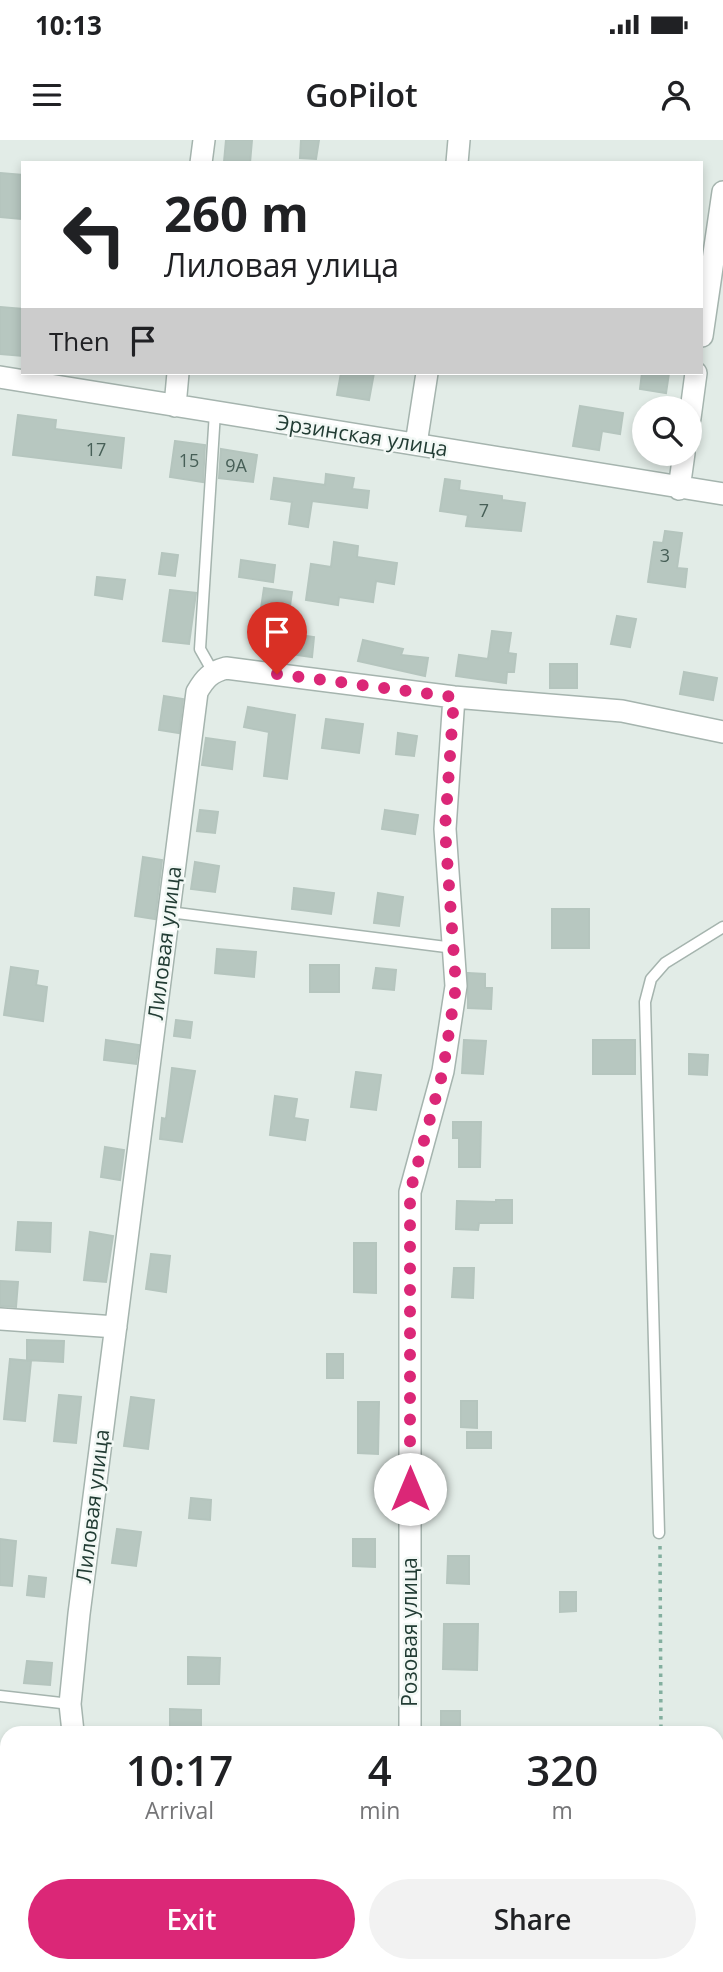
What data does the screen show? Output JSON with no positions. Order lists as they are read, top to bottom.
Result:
{
  "streets": {
    "street": ["Эрзинская улица", "Лиловая улица", "Розовая улица"]
  },
  "house_numbers": [
    "17",
    "15",
    "9А",
    "7",
    "3"
  ],
  "page": {
    "status": "10:13",
    "header": "GoPilot",
    "turn": ["260 m", "Лиловая улица"],
    "then": "Then",
    "eta": [
      "10:17",
      "Arrival",
      "4",
      "min",
      "320",
      "m"
    ],
    "buttons": ["Exit", "Share"]
  }
}
